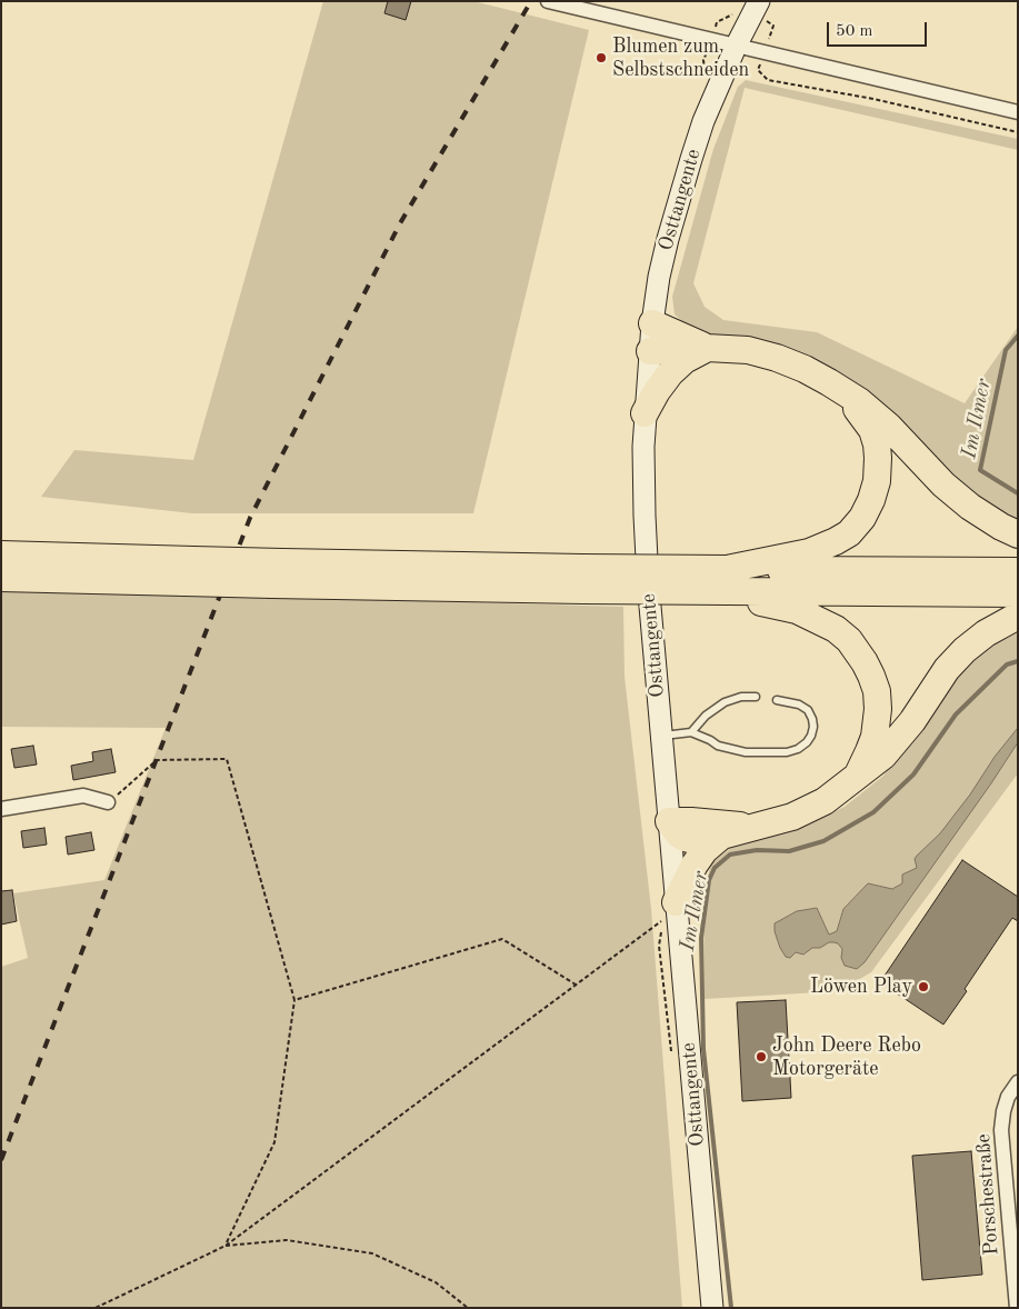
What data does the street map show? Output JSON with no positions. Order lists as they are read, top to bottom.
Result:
{
  "streets": {
    "main road": ["Osttangente"],
    "street": ["Porschestraße"]
  },
  "water": ["Im Ilmer"],
  "places": ["Blumen zum Selbstschneiden", "Löwen Play", "John Deere Rebo Motorgeräte"],
  "scale_bar": "50 m"
}
